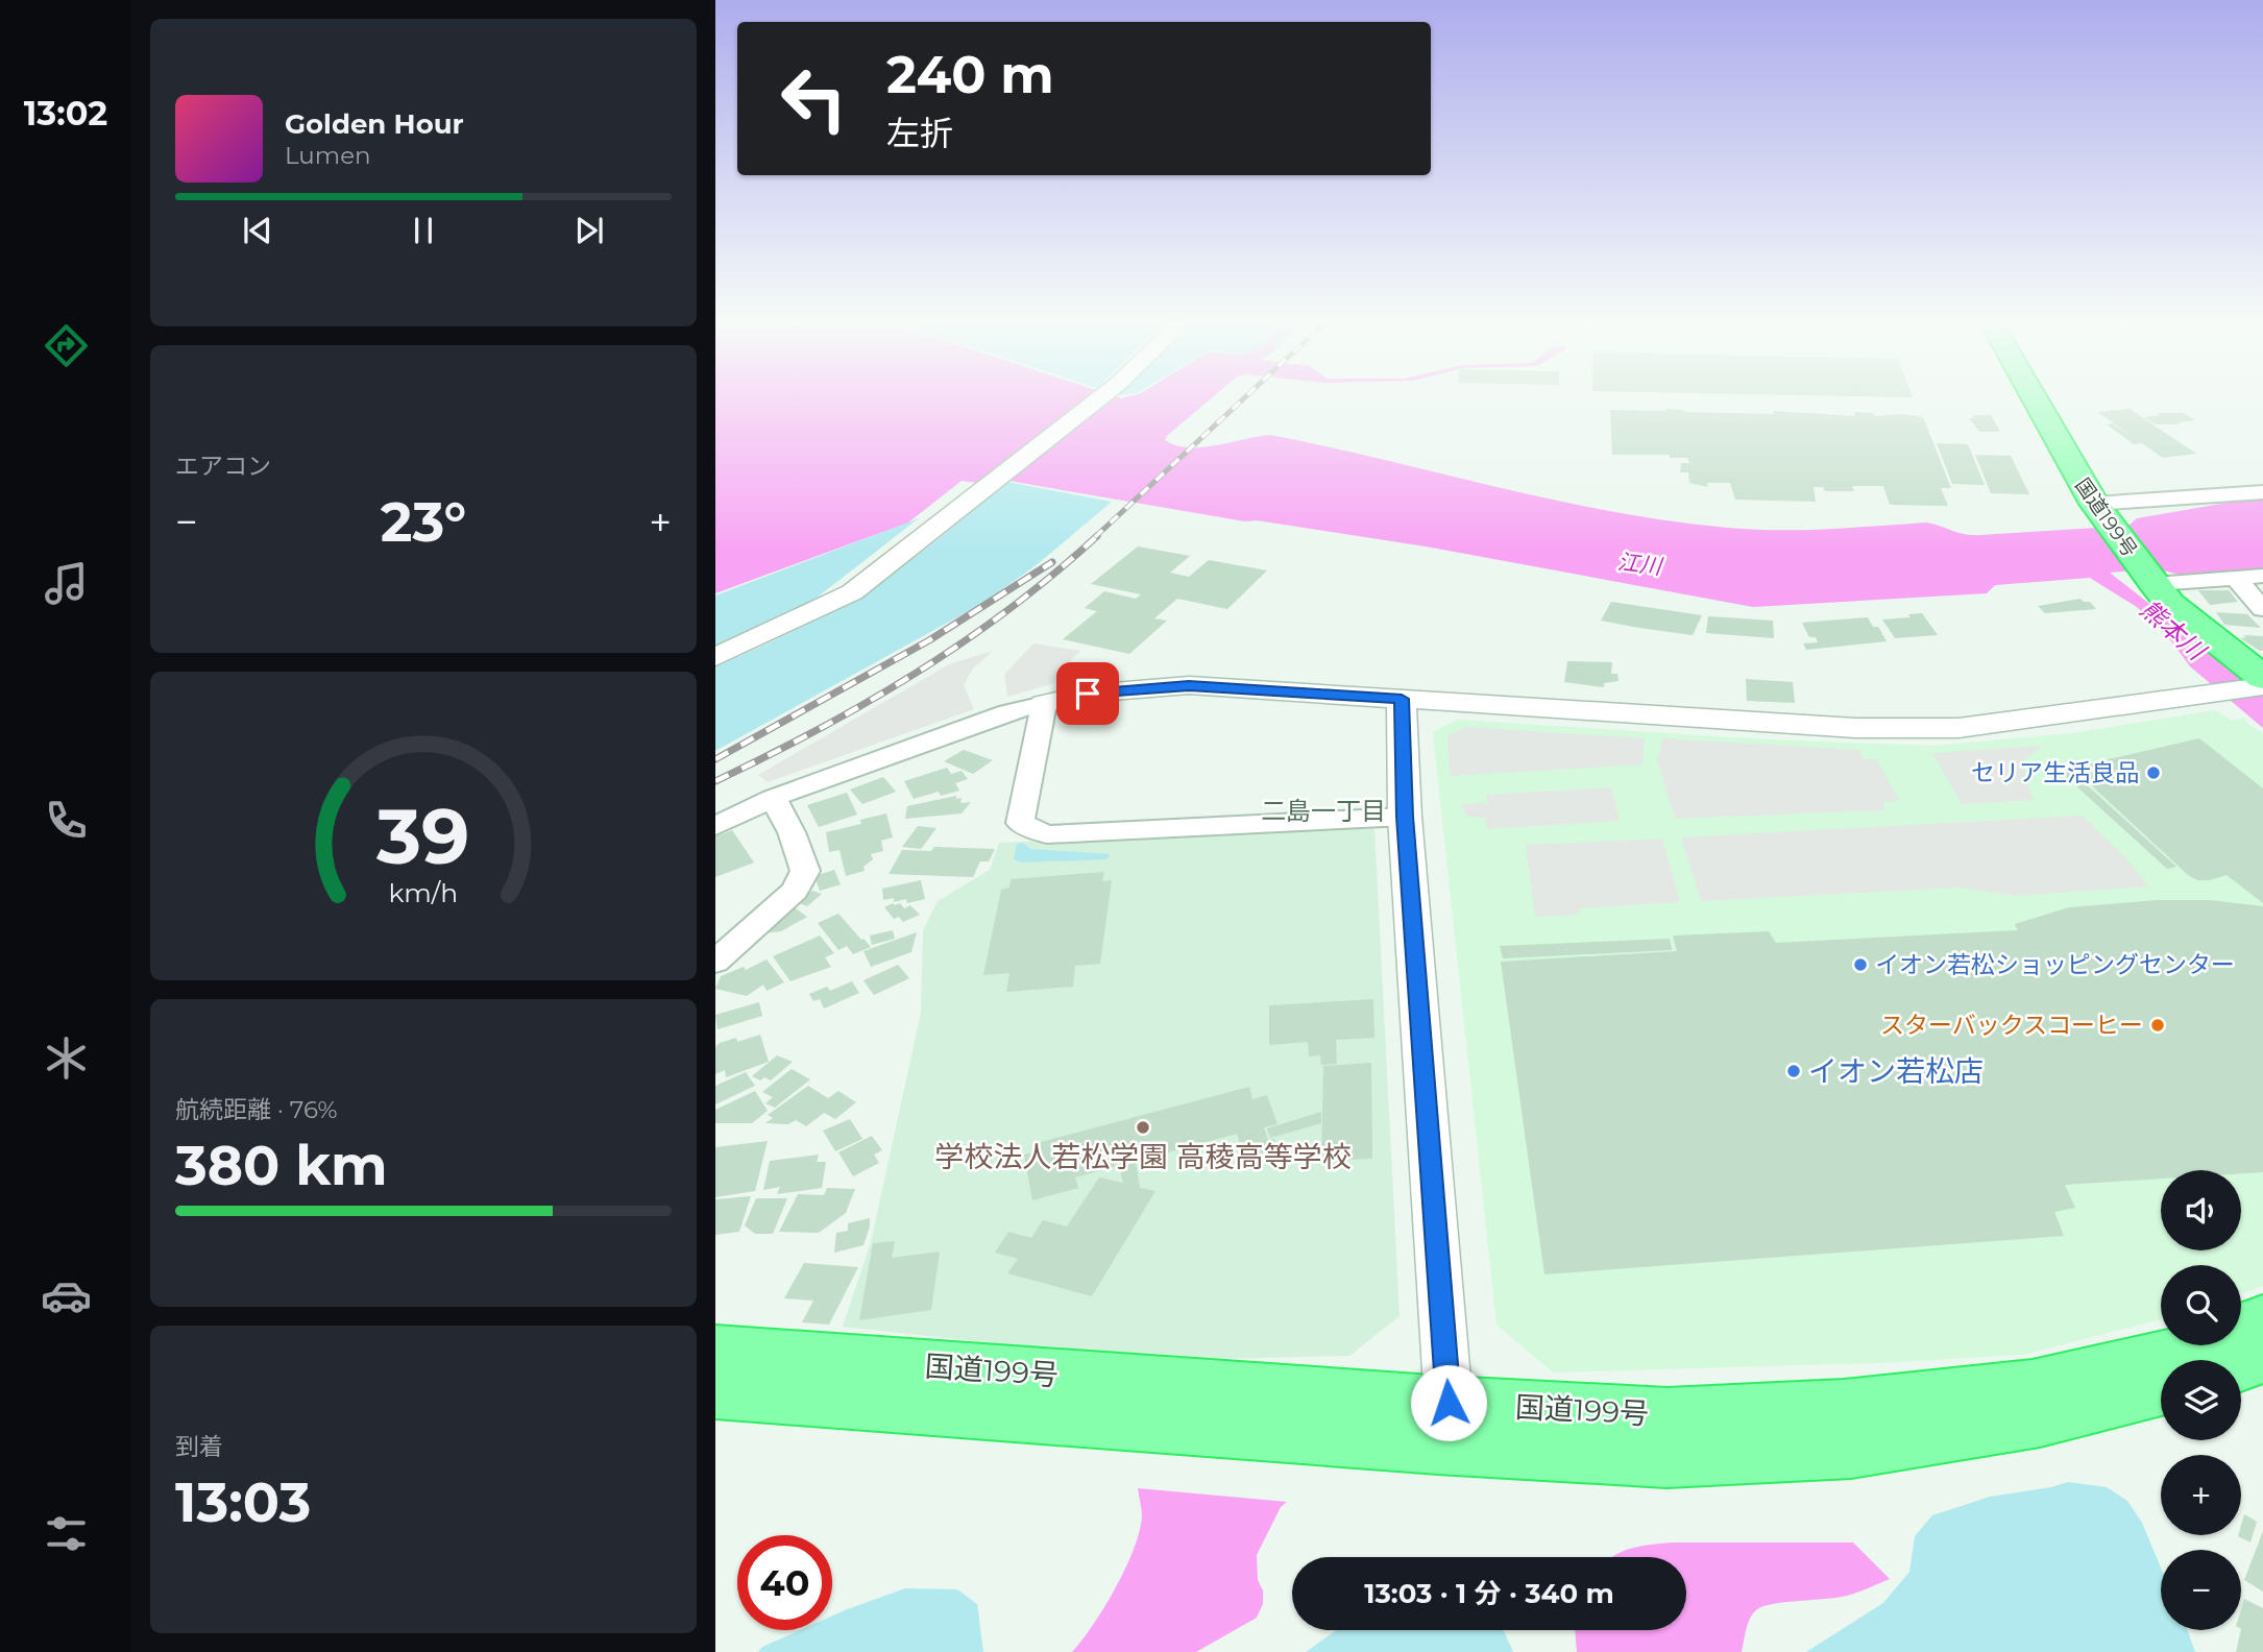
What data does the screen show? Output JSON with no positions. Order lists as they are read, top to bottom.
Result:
{
  "streets": {
    "highway": ["国道199号"]
  },
  "districts": ["二島一丁目"],
  "water": ["江川", "熊本川"],
  "places": [
    "セリア生活良品",
    "イオン若松ショッピングセンター",
    "スターバックスコーヒー",
    "イオン若松店",
    "学校法人若松学園 高稜高等学校"
  ],
  "page": {
    "tabs": "13:02",
    "turn": ["240 m", "左折"],
    "song": ["Golden Hour", "Lumen"],
    "tile": [
      "エアコン",
      ["航続距離 · 76%", "380 km"],
      ["到着", "13:03"]
    ],
    "heat": ["−", "23°", "+"],
    "map_buttons": ["+", "−"],
    "limit": "40",
    "trip": "13:03 · 1 分 · 340 m",
    "gauge": ["39", "km/h"]
  }
}
